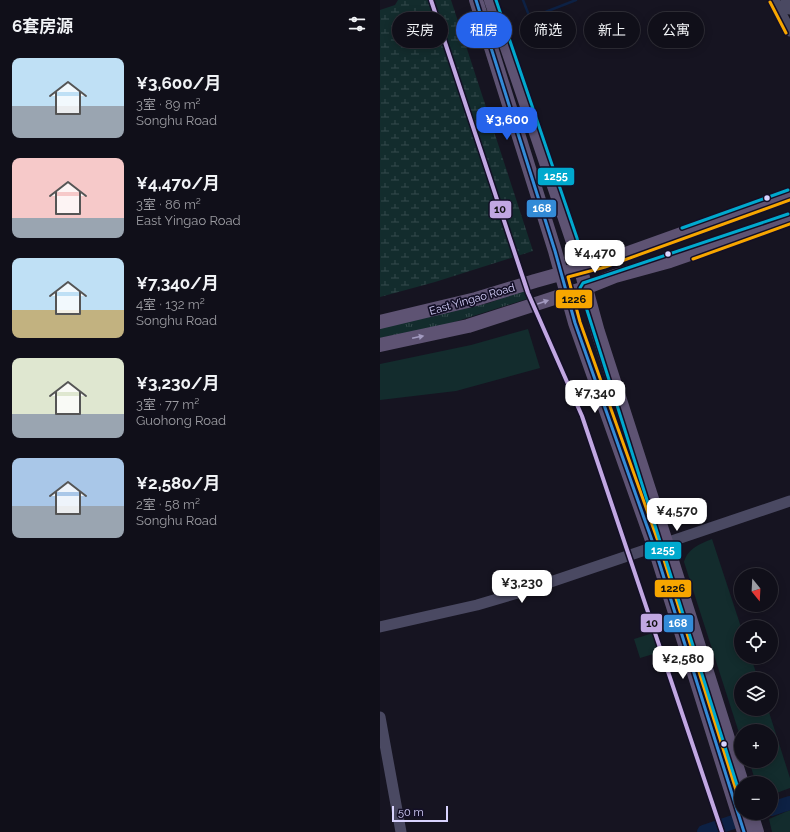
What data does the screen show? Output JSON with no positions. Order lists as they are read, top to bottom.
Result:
{
  "streets": {
    "main road": ["East Yingao Road"]
  },
  "lines": [
    "transit line 10",
    "transit line 168",
    "transit line 1255",
    "transit line 1226"
  ],
  "scale_bar": "50 m",
  "north": "bottom",
  "page": {
    "heading": "6套房源",
    "chip": [
      "买房",
      "租房",
      "筛选",
      "新上",
      "公寓"
    ],
    "list": [
      {
        "name": "¥3,600/月",
        "note": "3室 · 89 m² · Songhu Road"
      },
      {
        "name": "¥4,470/月",
        "note": "3室 · 86 m² · East Yingao Road"
      },
      {
        "name": "¥7,340/月",
        "note": "4室 · 132 m² · Songhu Road"
      },
      {
        "name": "¥3,230/月",
        "note": "3室 · 77 m² · Guohong Road"
      },
      {
        "name": "¥2,580/月",
        "note": "2室 · 58 m² · Songhu Road"
      }
    ],
    "price": [
      "¥3,600",
      "¥4,470",
      "¥7,340",
      "¥4,570",
      "¥3,230",
      "¥2,580"
    ],
    "map_buttons": ["+", "−"],
    "scale": "50 m"
  }
}
